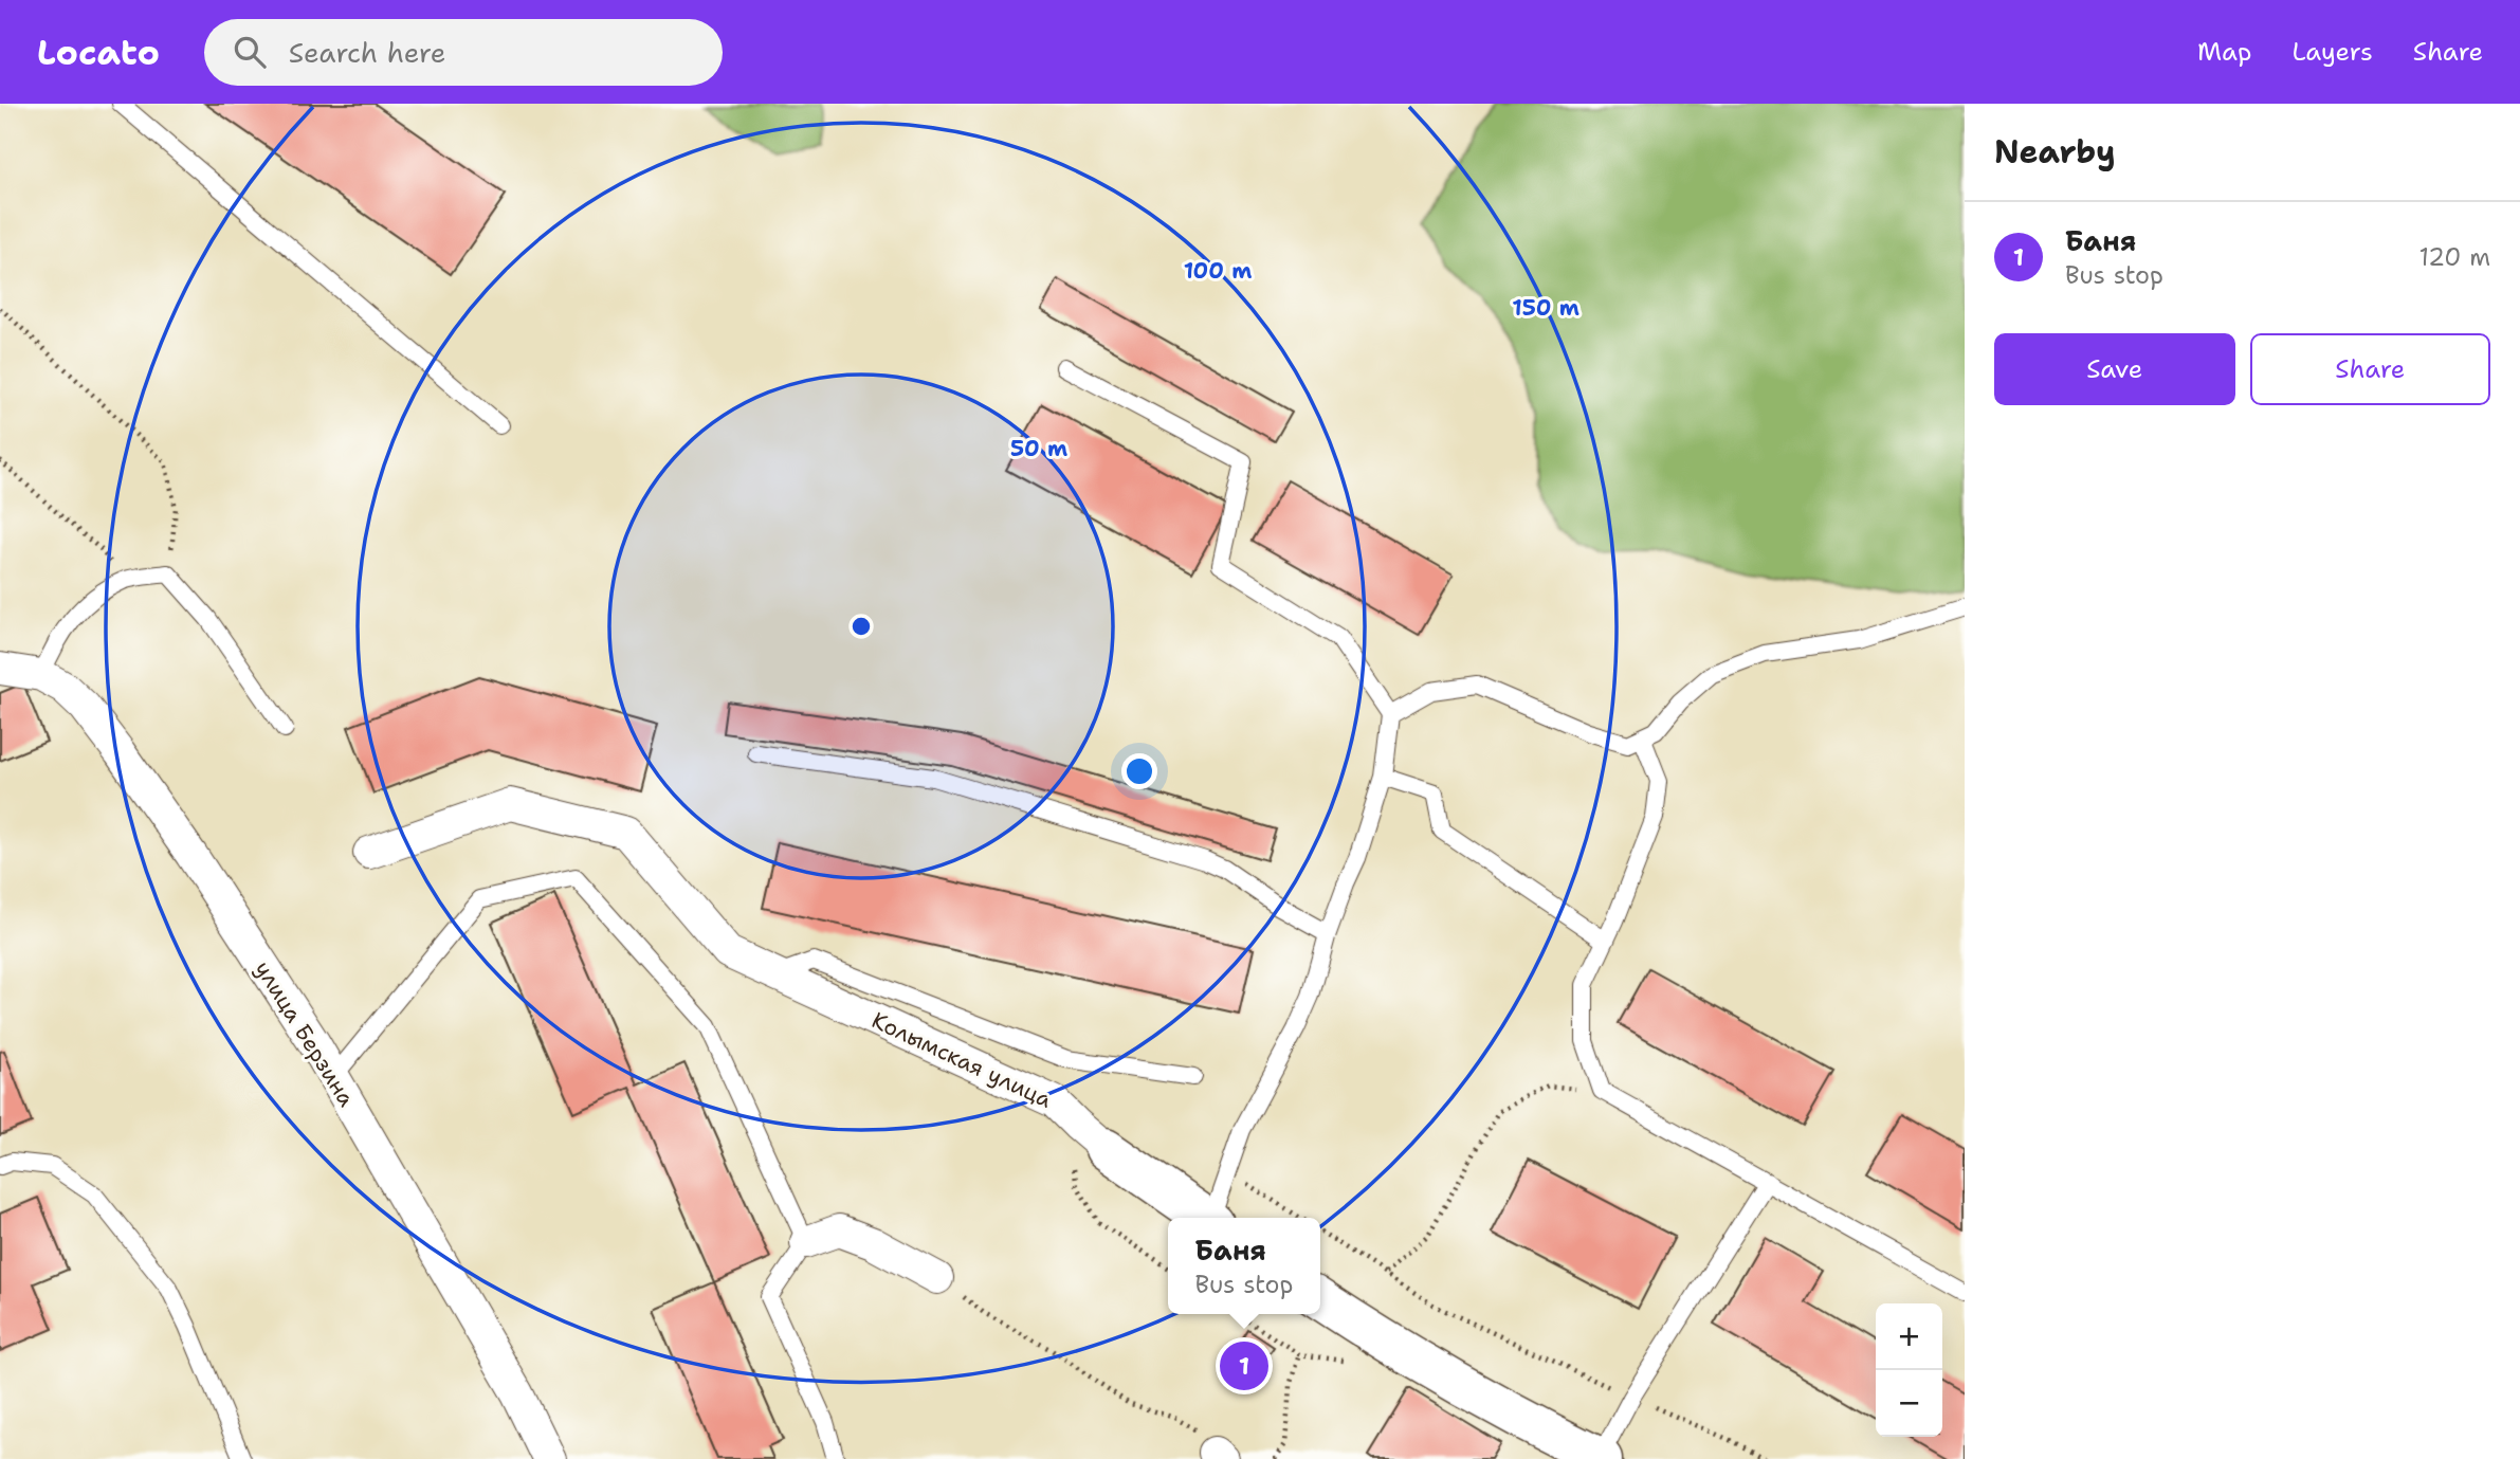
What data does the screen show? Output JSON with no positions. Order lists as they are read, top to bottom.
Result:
{
  "streets": {
    "street": ["улица Берзина", "Колымская улица"]
  },
  "page": {
    "header": "Locato",
    "search": "Search here",
    "nav": ["Map", "Layers", "Share"],
    "heading": "Nearby",
    "list": [
      {
        "mark": "1",
        "name": "Баня",
        "note": "Bus stop",
        "value": "120 m"
      }
    ],
    "buttons": ["Save", "Share"],
    "popup": ["Баня", "Bus stop"],
    "map_buttons": ["+", "−"],
    "pins": "1"
  },
  "rings": ["100 m", "150 m", "50 m"]
}
